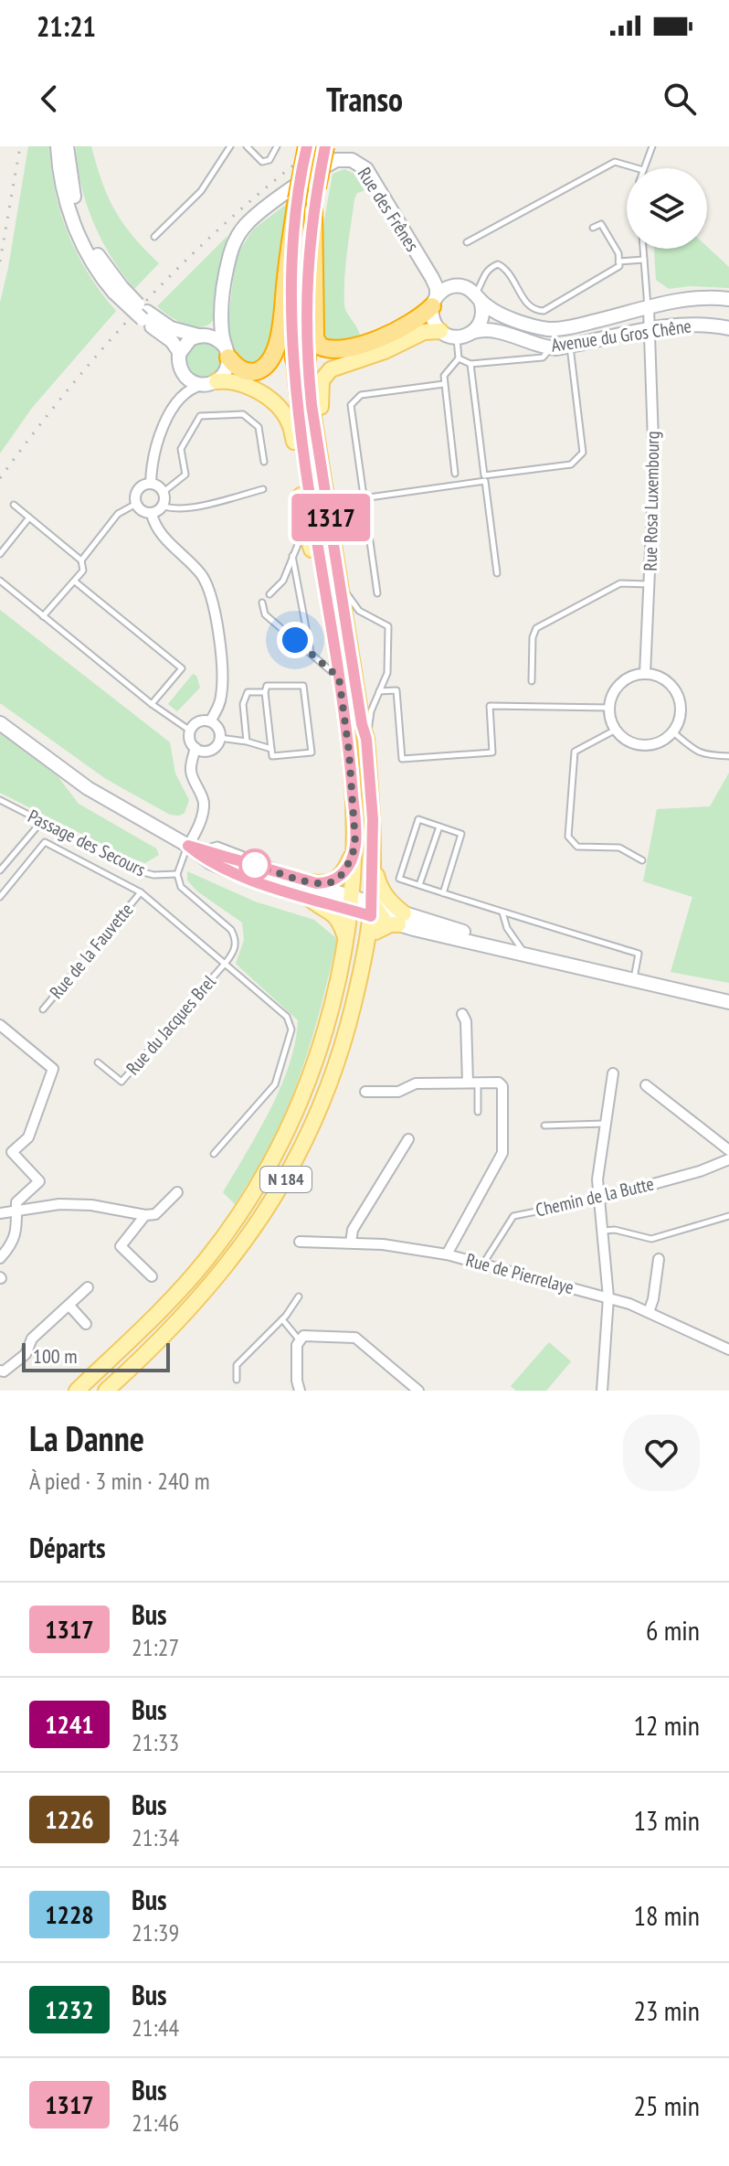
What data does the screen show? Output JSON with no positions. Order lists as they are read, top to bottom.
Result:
{
  "streets": {
    "highway": ["N 184"],
    "street": [
      "Rue des Frênes",
      "Avenue du Gros Chêne",
      "Rue Rosa Luxembourg",
      "Chemin de la Butte",
      "Rue de Pierrelaye"
    ],
    "lane": ["Passage des Secours", "Rue de la Fauvette", "Rue du Jacques Brel"]
  },
  "crossings": [
    ["Rue des Frênes", "Avenue du Gros Chêne"],
    ["Avenue du Gros Chêne", "Rue Rosa Luxembourg"],
    ["Rue de la Fauvette", "Rue du Jacques Brel"],
    ["Chemin de la Butte", "Rue de Pierrelaye"]
  ],
  "lines": ["bus line 1317"],
  "scale_bar": "100 m",
  "page": {
    "status": "21:21",
    "header": "Transo",
    "on_map": "1317",
    "scale": "100 m",
    "heading": [
      ["La Danne", "À pied · 3 min · 240 m"],
      "Départs"
    ],
    "list": [
      {
        "mark": "1317",
        "name": "Bus",
        "note": "21:27",
        "value": "6 min"
      },
      {
        "mark": "1241",
        "name": "Bus",
        "note": "21:33",
        "value": "12 min"
      },
      {
        "mark": "1226",
        "name": "Bus",
        "note": "21:34",
        "value": "13 min"
      },
      {
        "mark": "1228",
        "name": "Bus",
        "note": "21:39",
        "value": "18 min"
      },
      {
        "mark": "1232",
        "name": "Bus",
        "note": "21:44",
        "value": "23 min"
      },
      {
        "mark": "1317",
        "name": "Bus",
        "note": "21:46",
        "value": "25 min"
      }
    ]
  }
}
